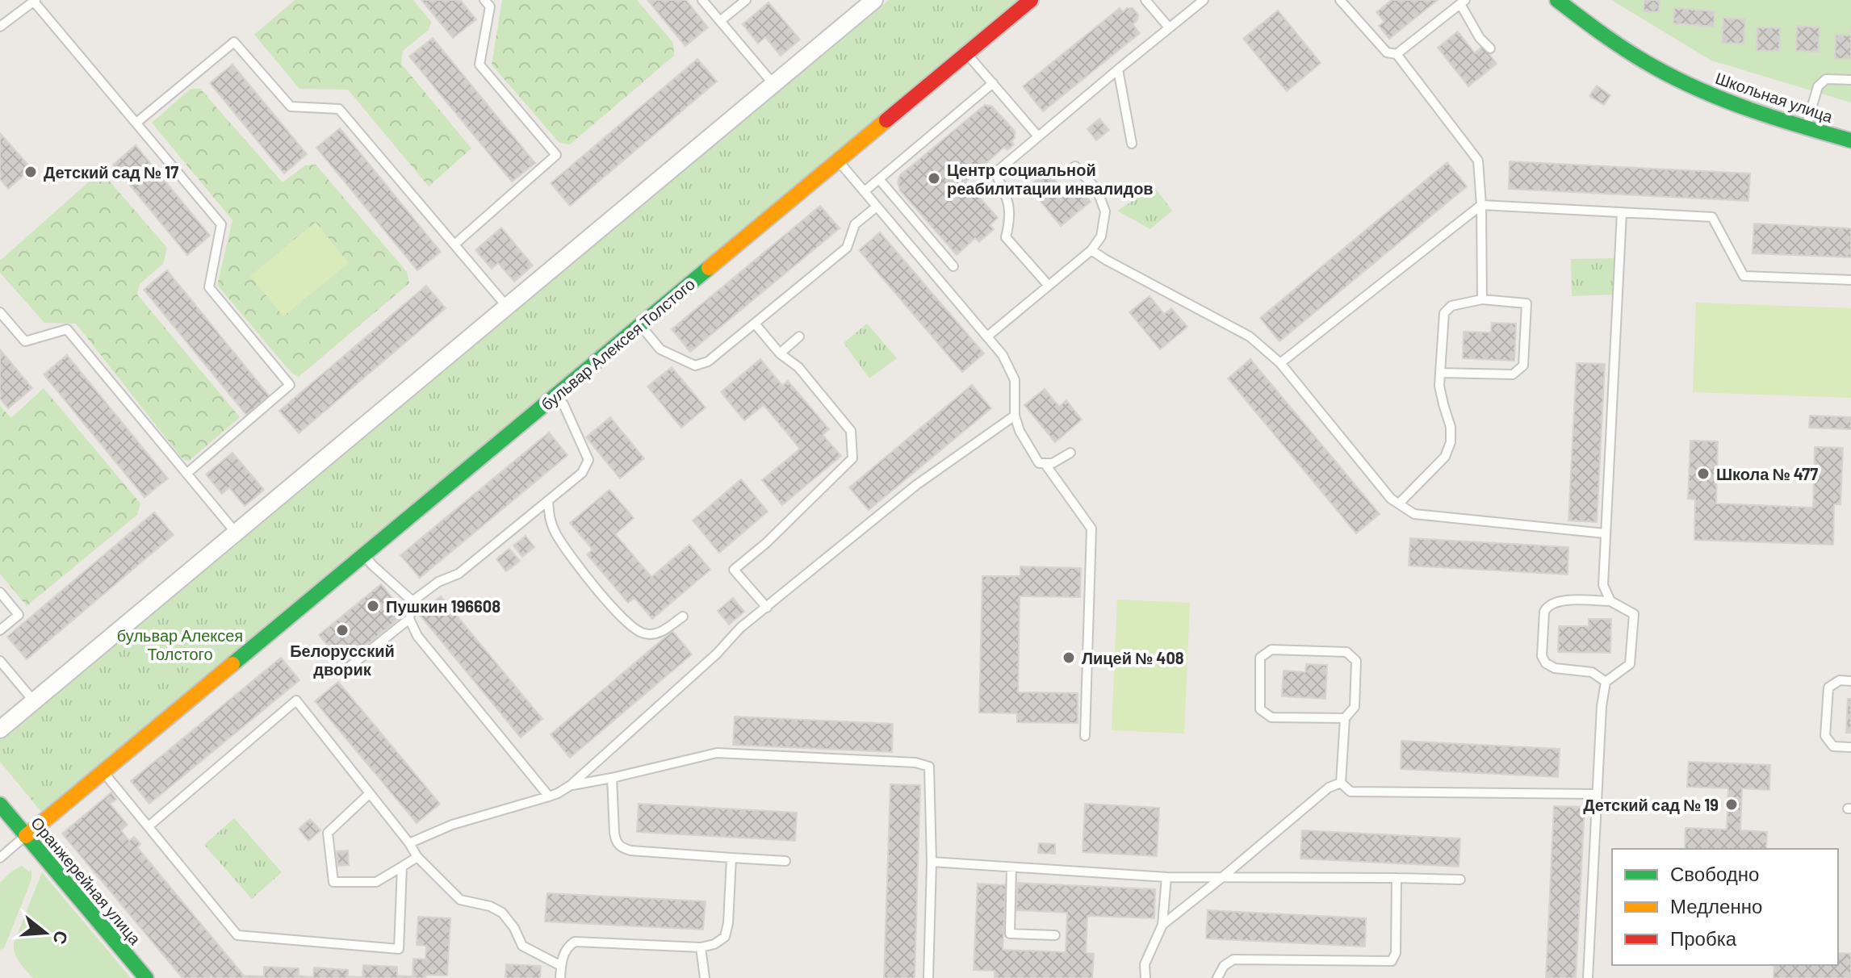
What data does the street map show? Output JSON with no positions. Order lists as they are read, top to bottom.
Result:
{
  "streets": {
    "street": ["Школьная улица", "бульвар Алексея Толстого", "Оранжерейная улица"]
  },
  "crossings": [
    ["бульвар Алексея Толстого", "Оранжерейная улица"]
  ],
  "parks": ["бульвар Алексея Толстого"],
  "places": [
    "Детский сад № 17",
    "Центр социальной реабилитации инвалидов",
    "Школа № 477",
    "Пушкин 196608",
    "Белорусский дворик",
    "Лицей № 408",
    "Детский сад № 19"
  ],
  "legend": ["Свободно", "Медленно", "Пробка"],
  "north": "right"
}
